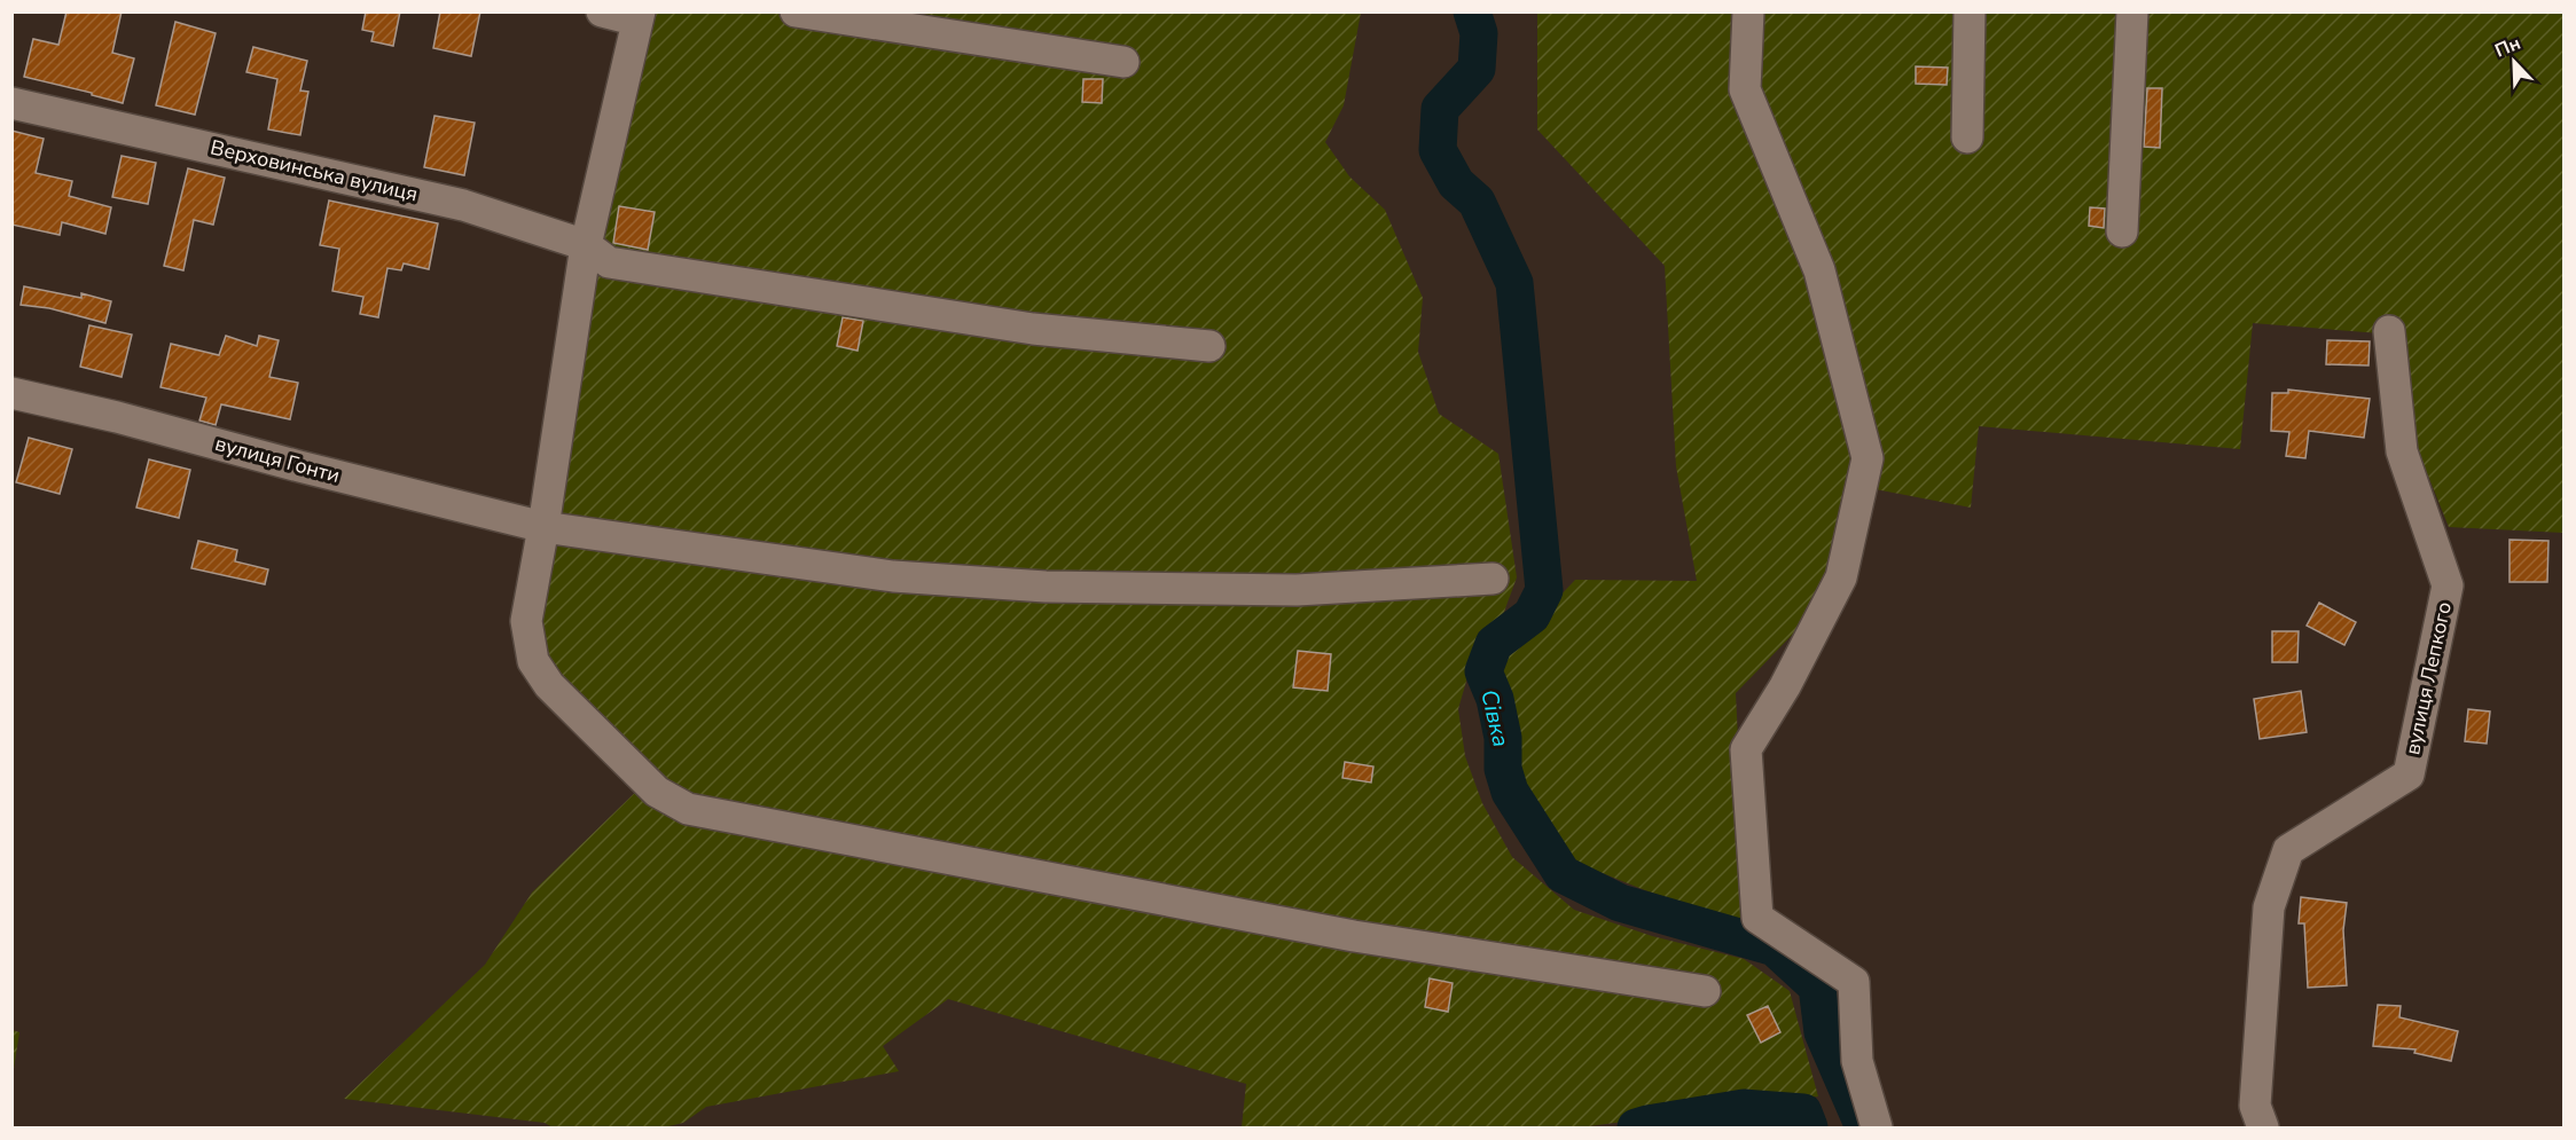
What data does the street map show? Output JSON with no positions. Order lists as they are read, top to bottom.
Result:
{
  "streets": {
    "street": ["Верховинська вулиця", "вулиця Гонти", "вулиця Лепкого"]
  },
  "water": ["Сівка"],
  "north": "top left"
}
